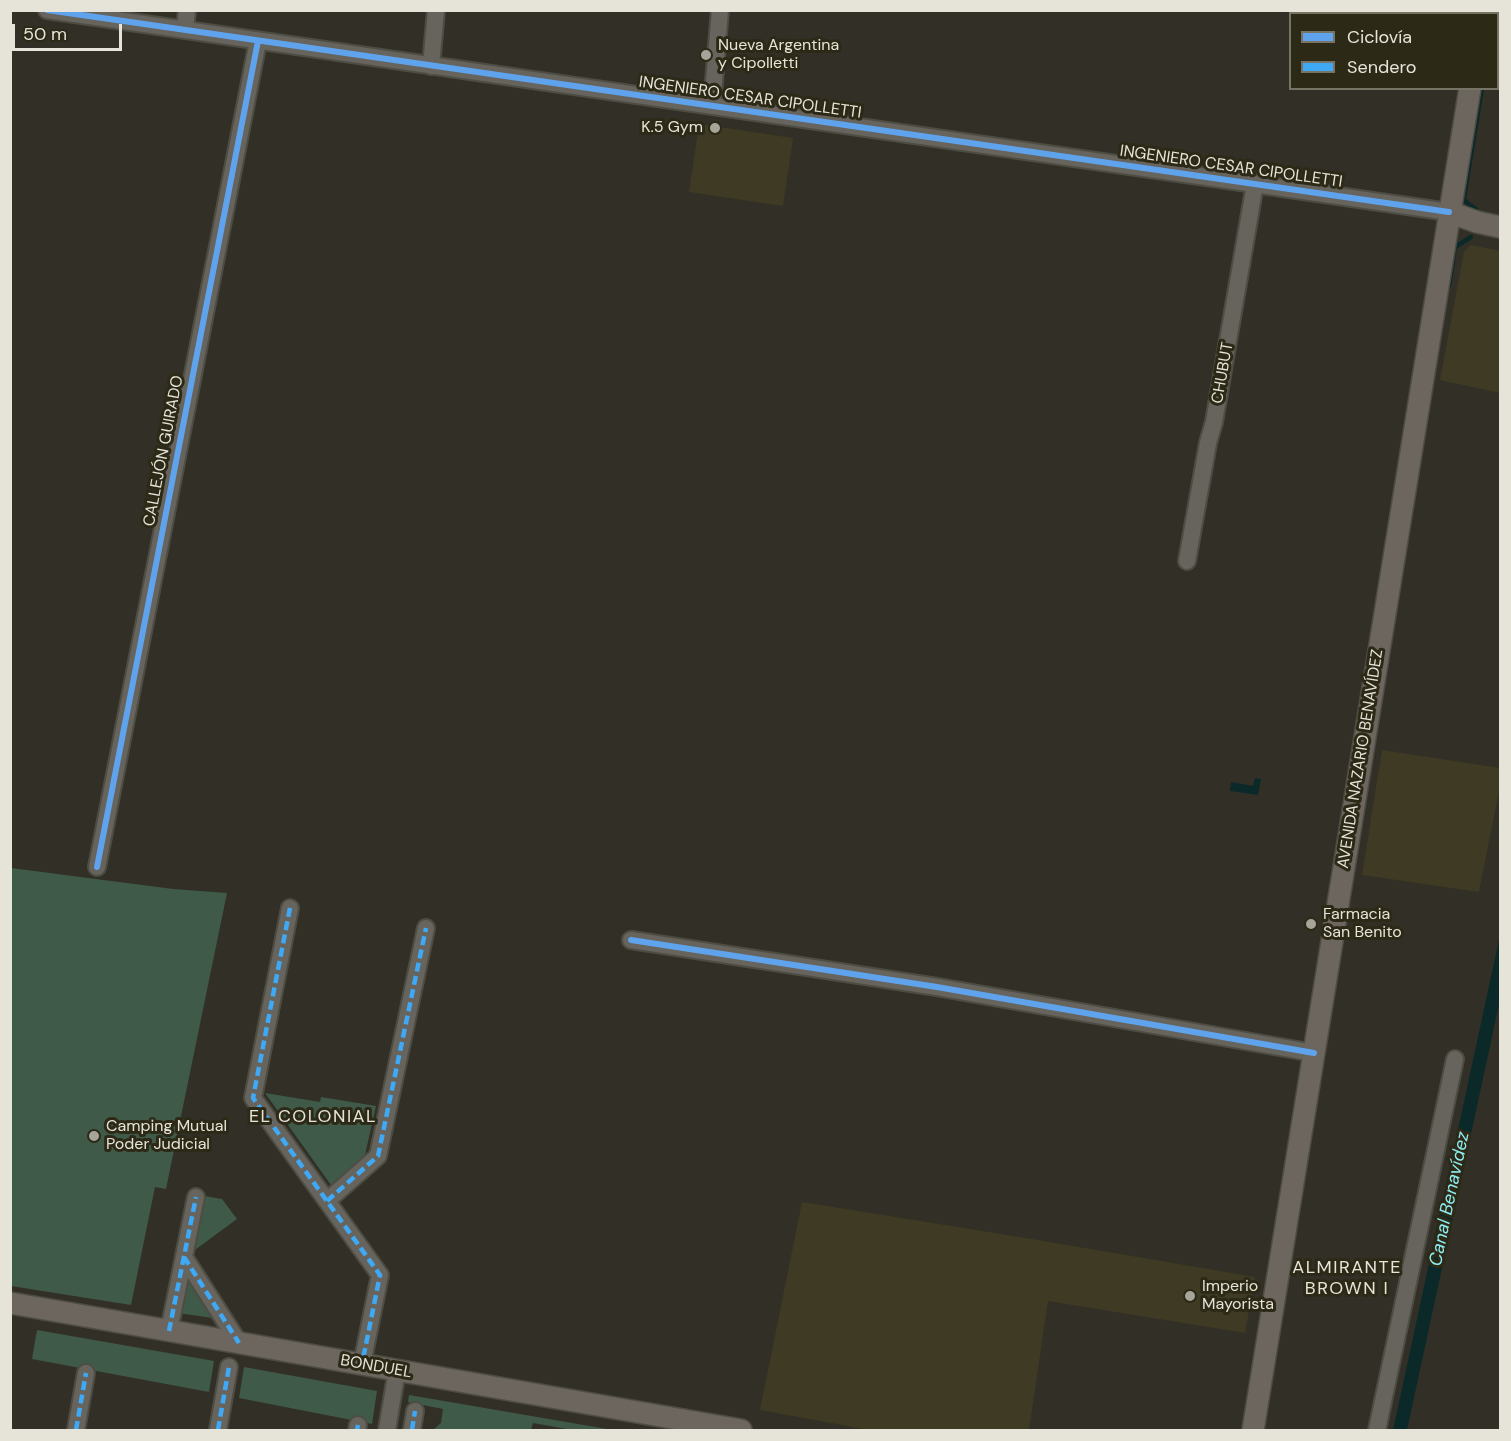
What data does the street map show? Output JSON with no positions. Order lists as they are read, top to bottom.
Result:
{
  "streets": {
    "main road": ["INGENIERO CESAR CIPOLLETTI", "AVENIDA NAZARIO BENAVÍDEZ", "BONDUEL"],
    "street": ["CHUBUT", "CALLEJÓN GUIRADO"]
  },
  "crossings": [
    ["INGENIERO CESAR CIPOLLETTI", "CHUBUT"],
    ["INGENIERO CESAR CIPOLLETTI", "CALLEJÓN GUIRADO"],
    ["INGENIERO CESAR CIPOLLETTI", "AVENIDA NAZARIO BENAVÍDEZ"]
  ],
  "districts": ["EL COLONIAL", "ALMIRANTE BROWN I"],
  "water": ["Canal Benavídez"],
  "places": [
    "Nueva Argentina y Cipolletti",
    "K.5 Gym",
    "Farmacia San Benito",
    "Camping Mutual Poder Judicial",
    "Imperio Mayorista"
  ],
  "legend": ["Ciclovía", "Sendero"],
  "scale_bar": "50 m"
}
